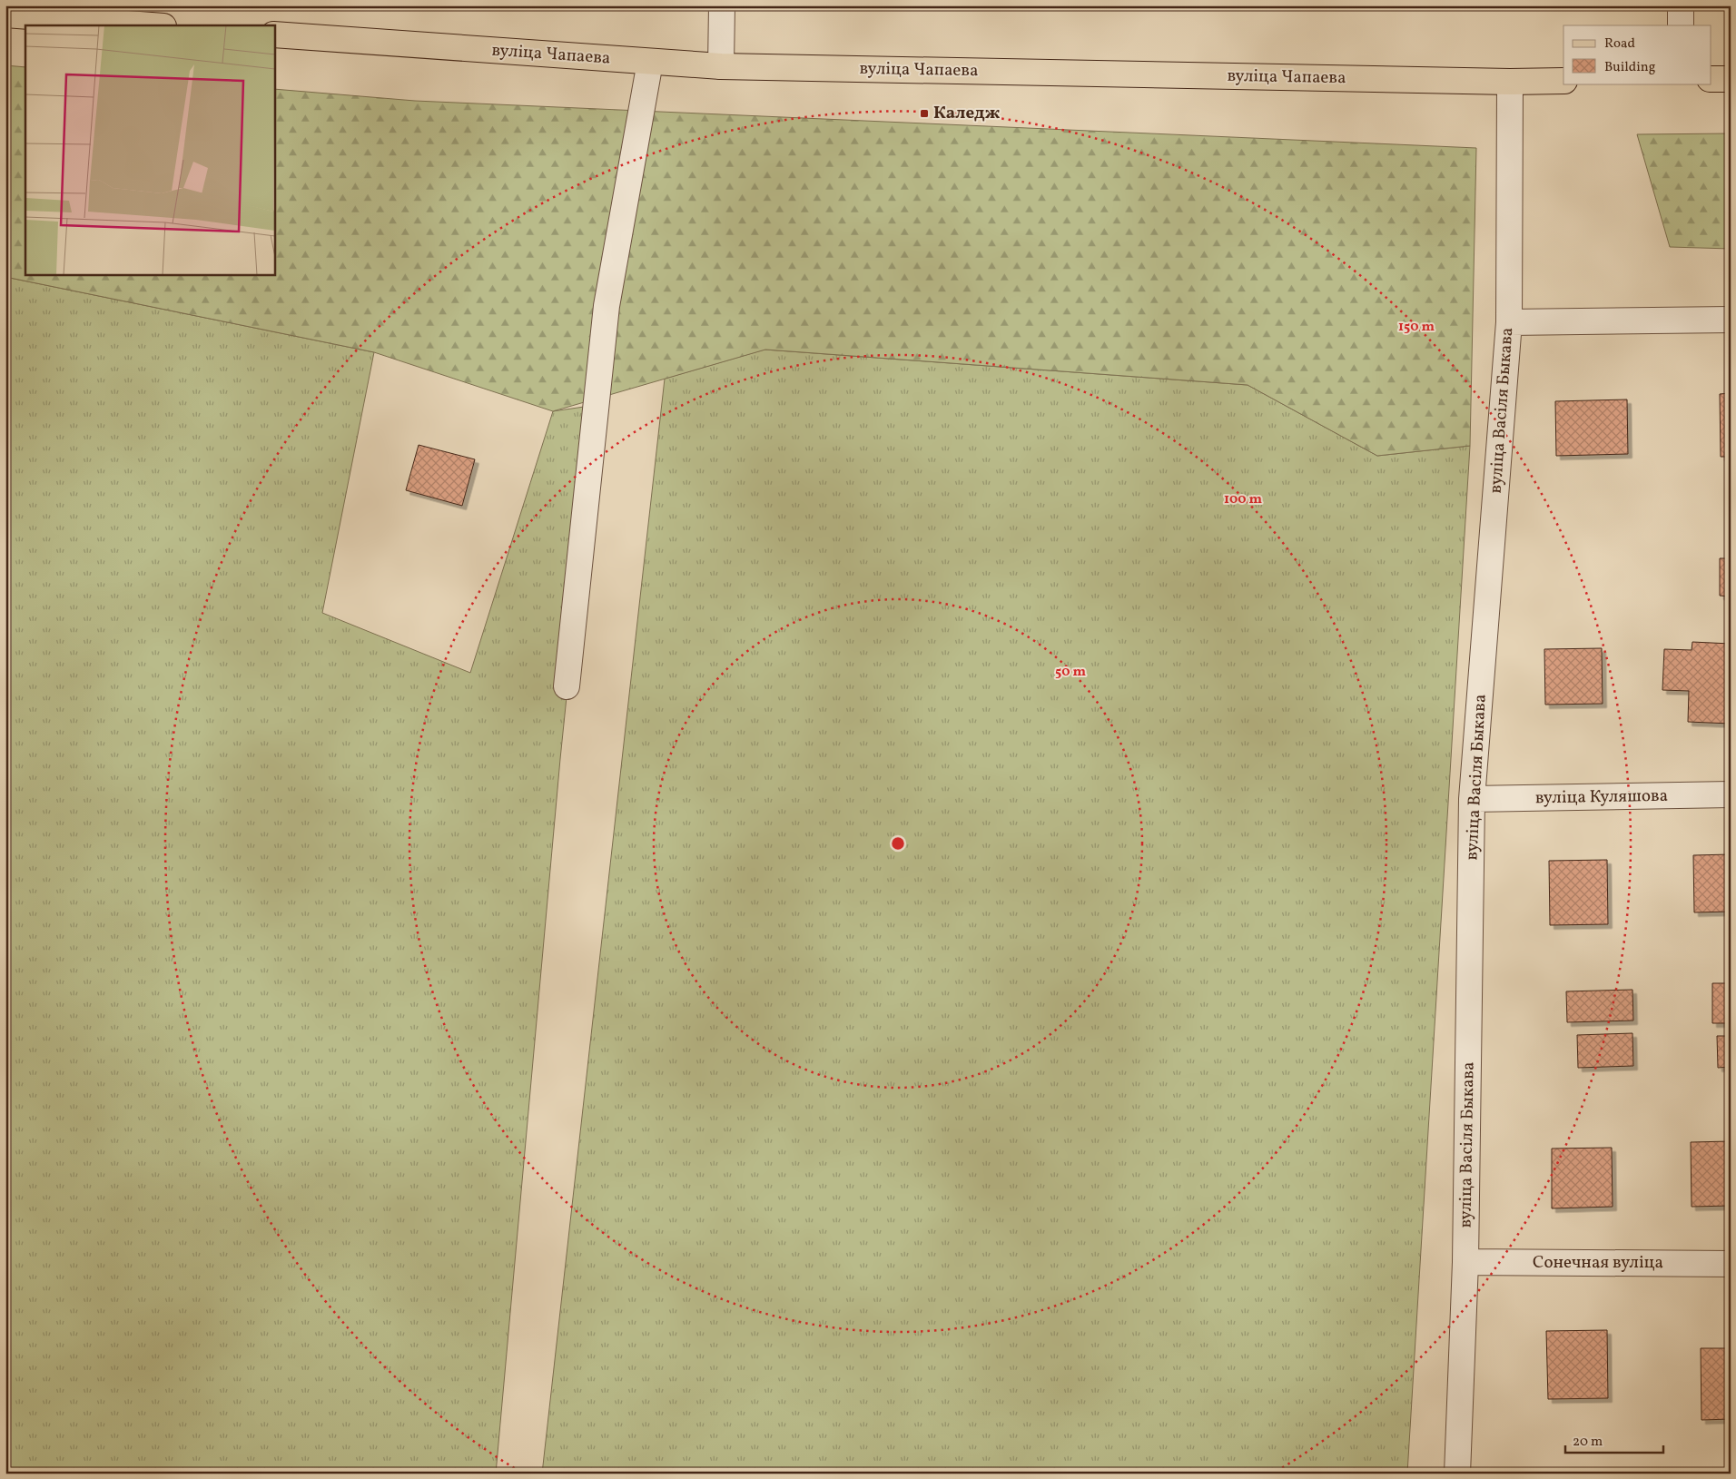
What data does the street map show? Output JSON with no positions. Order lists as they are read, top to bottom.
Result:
{
  "streets": {
    "main road": ["вуліца Чапаева"],
    "street": ["вуліца Васіля Быкава", "вуліца Куляшова", "Сонечная вуліца"]
  },
  "crossings": [
    ["вуліца Чапаева", "вуліца Васіля Быкава"],
    ["вуліца Васіля Быкава", "вуліца Куляшова"],
    ["вуліца Васіля Быкава", "Сонечная вуліца"]
  ],
  "places": {
    "transit": ["Каледж"]
  },
  "legend": ["Road", "Building"],
  "scale_bar": "20 m",
  "rings": ["150 m", "100 m", "50 m"]
}
